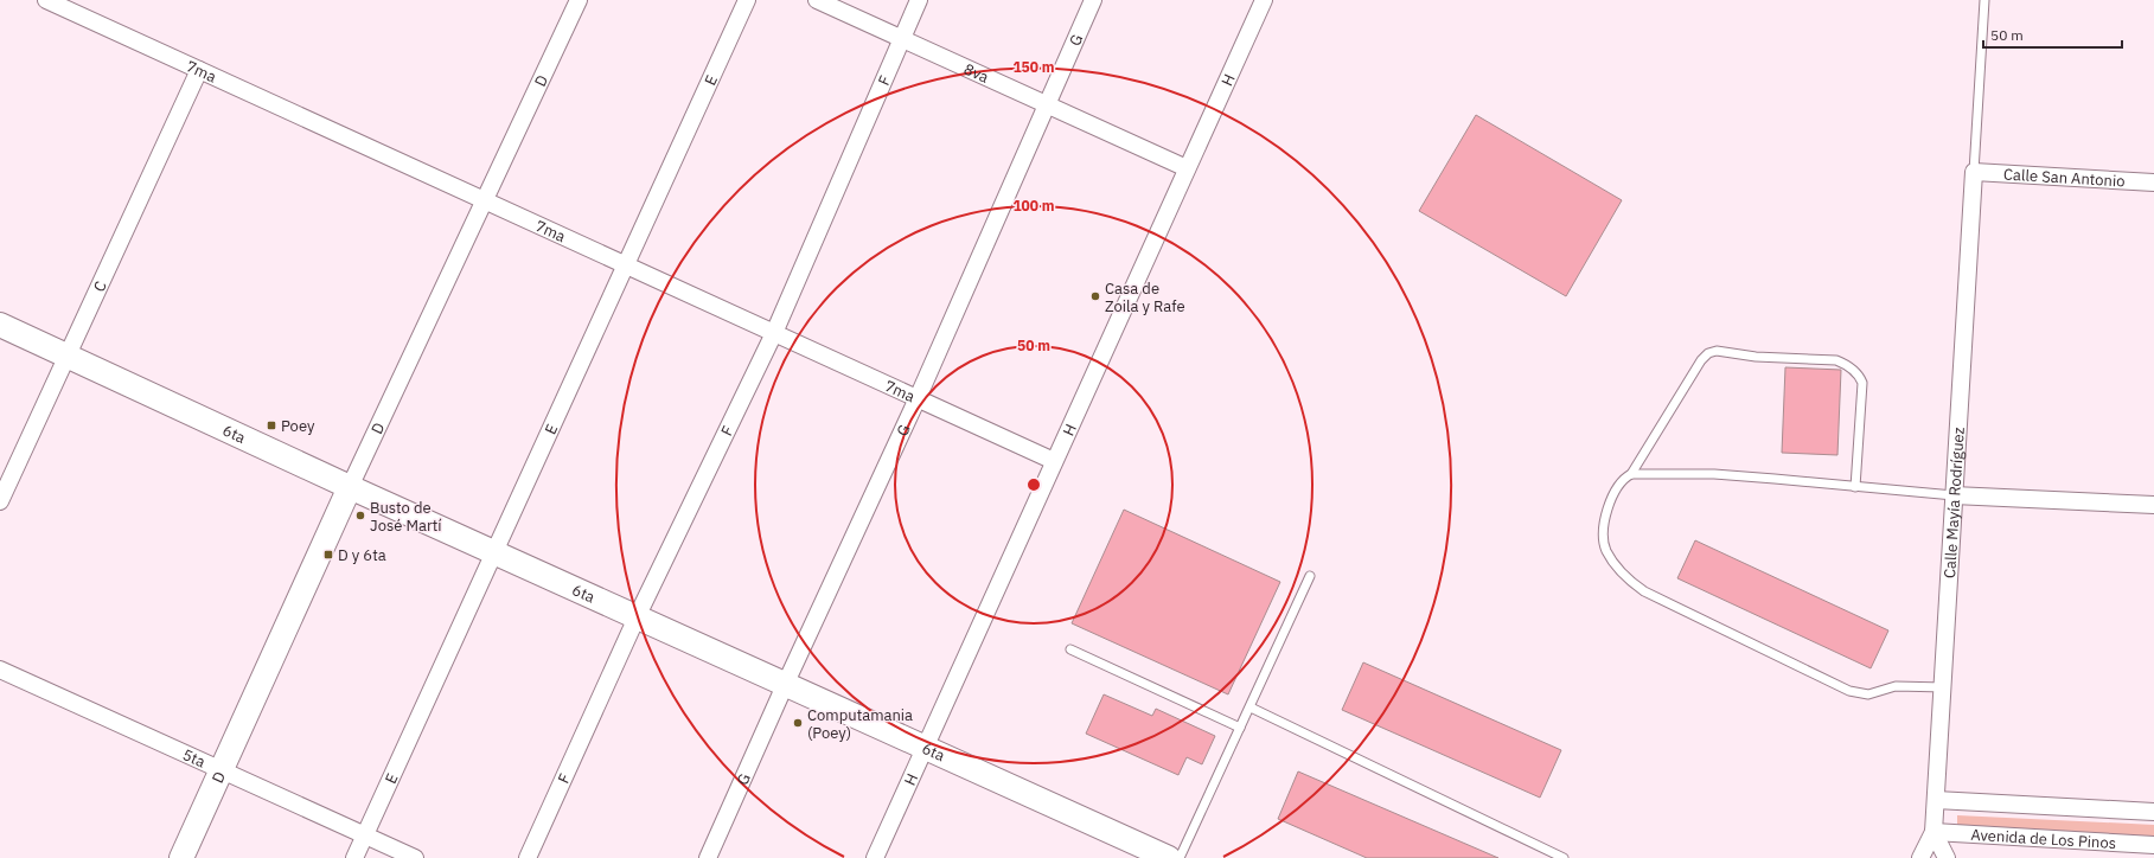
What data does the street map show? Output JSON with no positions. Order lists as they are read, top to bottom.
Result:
{
  "streets": {
    "main road": ["D", "6ta"],
    "street": [
      "G",
      "7ma",
      "8va",
      "E",
      "H",
      "F",
      "Calle San Antonio",
      "C",
      "Calle Mayía Rodríguez",
      "5ta",
      "Avenida de Los Pinos"
    ]
  },
  "crossings": [
    ["G", "7ma"],
    ["G", "8va"],
    ["G", "6ta"],
    ["7ma", "E"],
    ["7ma", "H"],
    ["7ma", "D"],
    ["7ma", "F"],
    ["7ma", "C"],
    ["8va", "H"],
    ["8va", "F"],
    ["E", "6ta"],
    ["E", "5ta"],
    ["H", "6ta"],
    ["D", "6ta"],
    ["D", "5ta"],
    ["F", "6ta"],
    ["Calle San Antonio", "Calle Mayía Rodríguez"],
    ["C", "6ta"],
    ["Calle Mayía Rodríguez", "Avenida de Los Pinos"]
  ],
  "places": {
    "other": ["Casa de Zoila y Rafe", "Busto de José Martí", "Computamania (Poey)"],
    "transit": ["Poey", "D y 6ta"]
  },
  "scale_bar": "50 m",
  "rings": ["150 m", "100 m", "50 m"]
}
